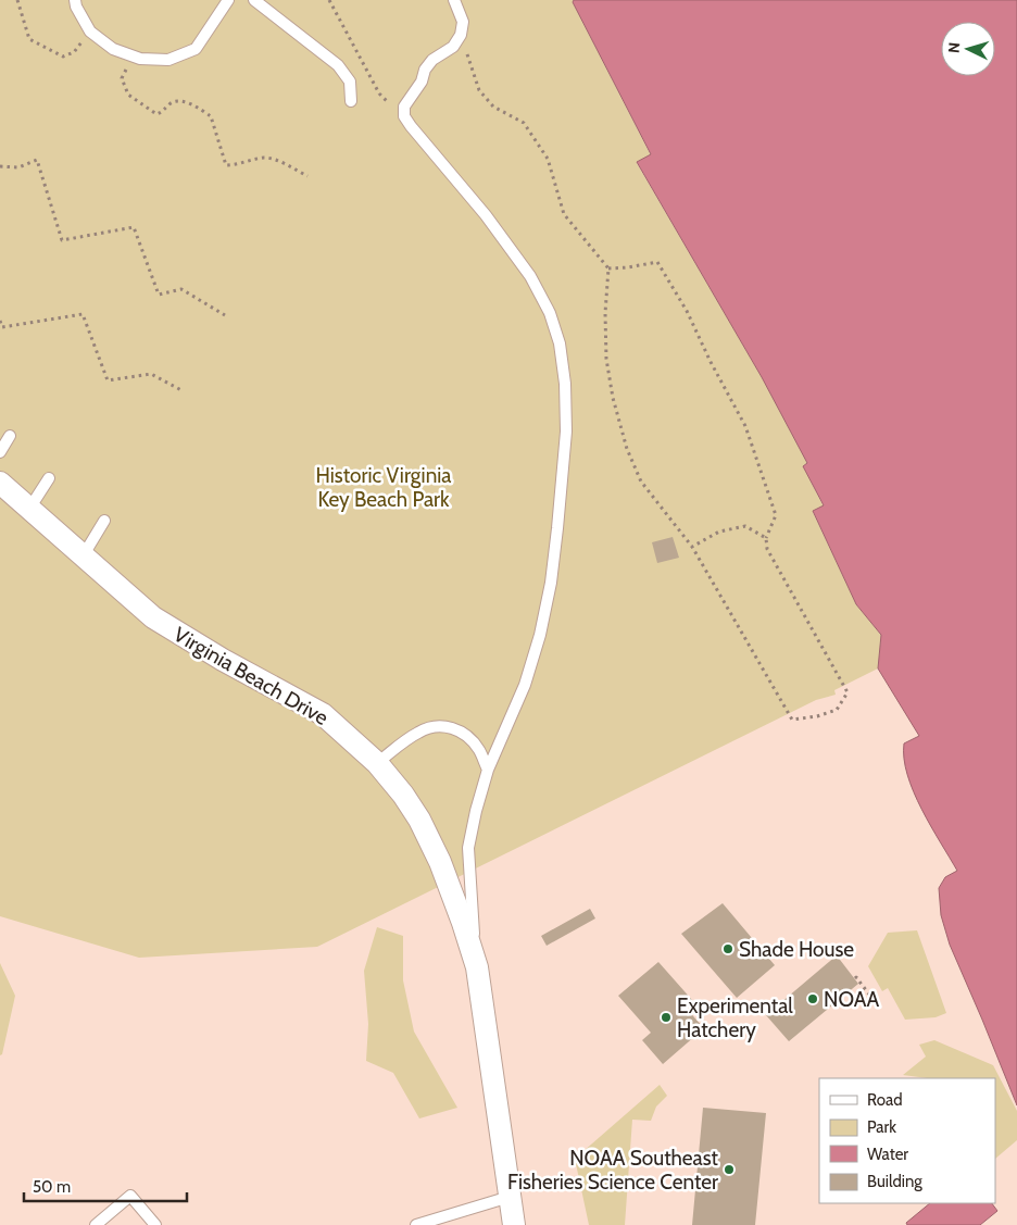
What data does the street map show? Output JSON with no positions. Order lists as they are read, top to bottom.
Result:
{
  "streets": {
    "street": ["Virginia Beach Drive"]
  },
  "parks": ["Historic Virginia Key Beach Park"],
  "places": [
    "Shade House",
    "NOAA",
    "Experimental Hatchery",
    "NOAA Southeast Fisheries Science Center"
  ],
  "legend": [
    "Road",
    "Park",
    "Water",
    "Building"
  ],
  "scale_bar": "50 m",
  "north": "left"
}
